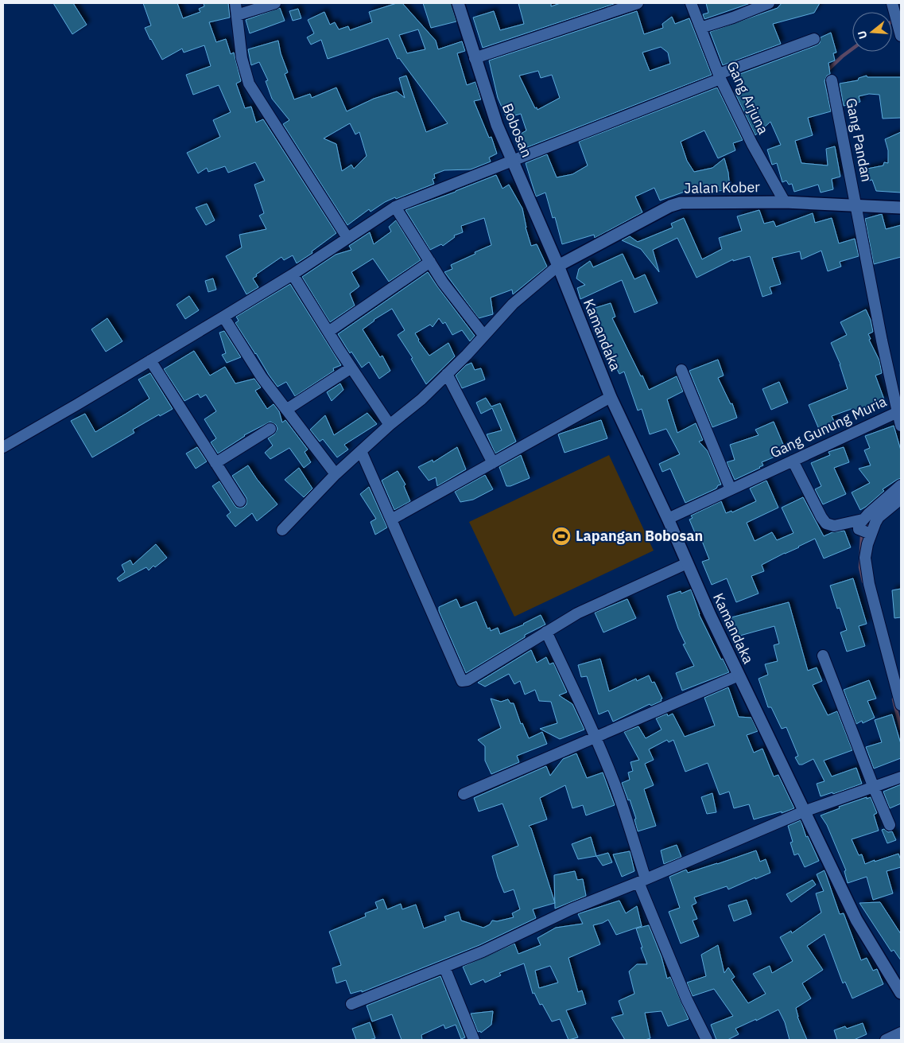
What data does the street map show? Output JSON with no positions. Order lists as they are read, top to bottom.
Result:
{
  "streets": {
    "street": [
      "Gang Arjuna",
      "Bobosan",
      "Gang Pandan",
      "Jalan Kober",
      "Kamandaka",
      "Gang Gunung Muria"
    ]
  },
  "crossings": [
    ["Gang Arjuna", "Jalan Kober"],
    ["Bobosan", "Jalan Kober"],
    ["Bobosan", "Kamandaka"],
    ["Gang Pandan", "Jalan Kober"],
    ["Gang Pandan", "Gang Gunung Muria"],
    ["Jalan Kober", "Kamandaka"],
    ["Jalan Kober", "Gang Gunung Muria"],
    ["Kamandaka", "Gang Gunung Muria"]
  ],
  "places": {
    "sports": ["Lapangan Bobosan"]
  },
  "north": "left"
}
